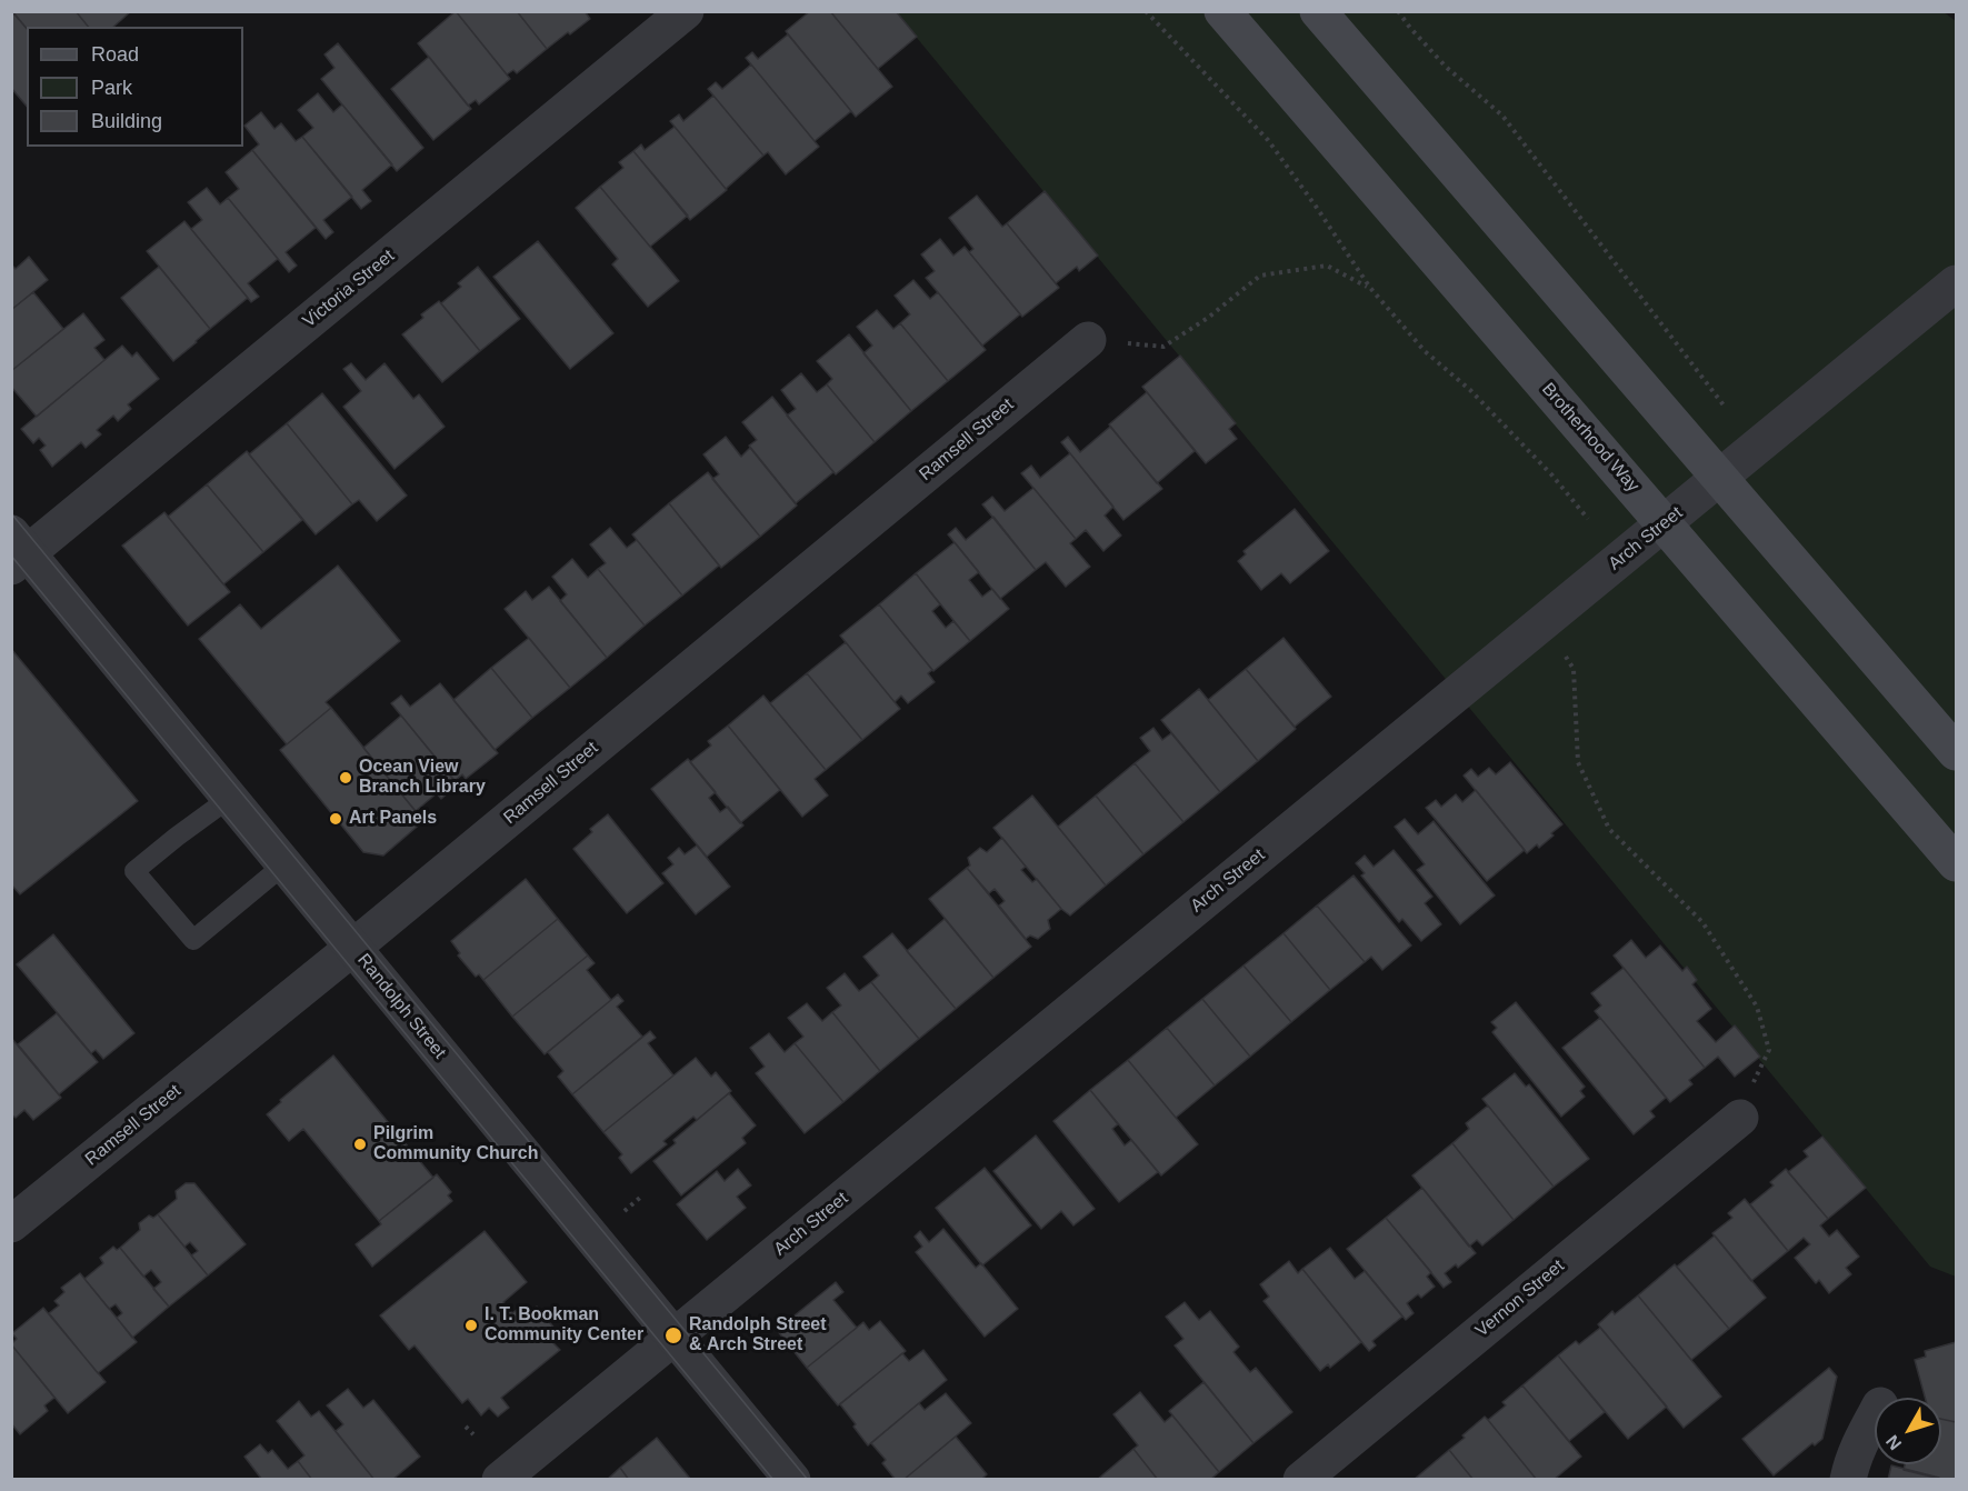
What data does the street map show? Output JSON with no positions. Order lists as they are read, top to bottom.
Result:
{
  "streets": {
    "main road": ["Brotherhood Way"],
    "street": [
      "Victoria Street",
      "Ramsell Street",
      "Arch Street",
      "Randolph Street",
      "Vernon Street"
    ]
  },
  "crossings": [
    ["Victoria Street", "Randolph Street"],
    ["Brotherhood Way", "Arch Street"],
    ["Ramsell Street", "Randolph Street"],
    ["Arch Street", "Randolph Street"]
  ],
  "places": [
    "Ocean View Branch Library",
    "Art Panels",
    "Pilgrim Community Church",
    "I. T. Bookman Community Center",
    "Randolph Street & Arch Street"
  ],
  "legend": ["Road", "Park", "Building"],
  "north": "bottom left"
}
